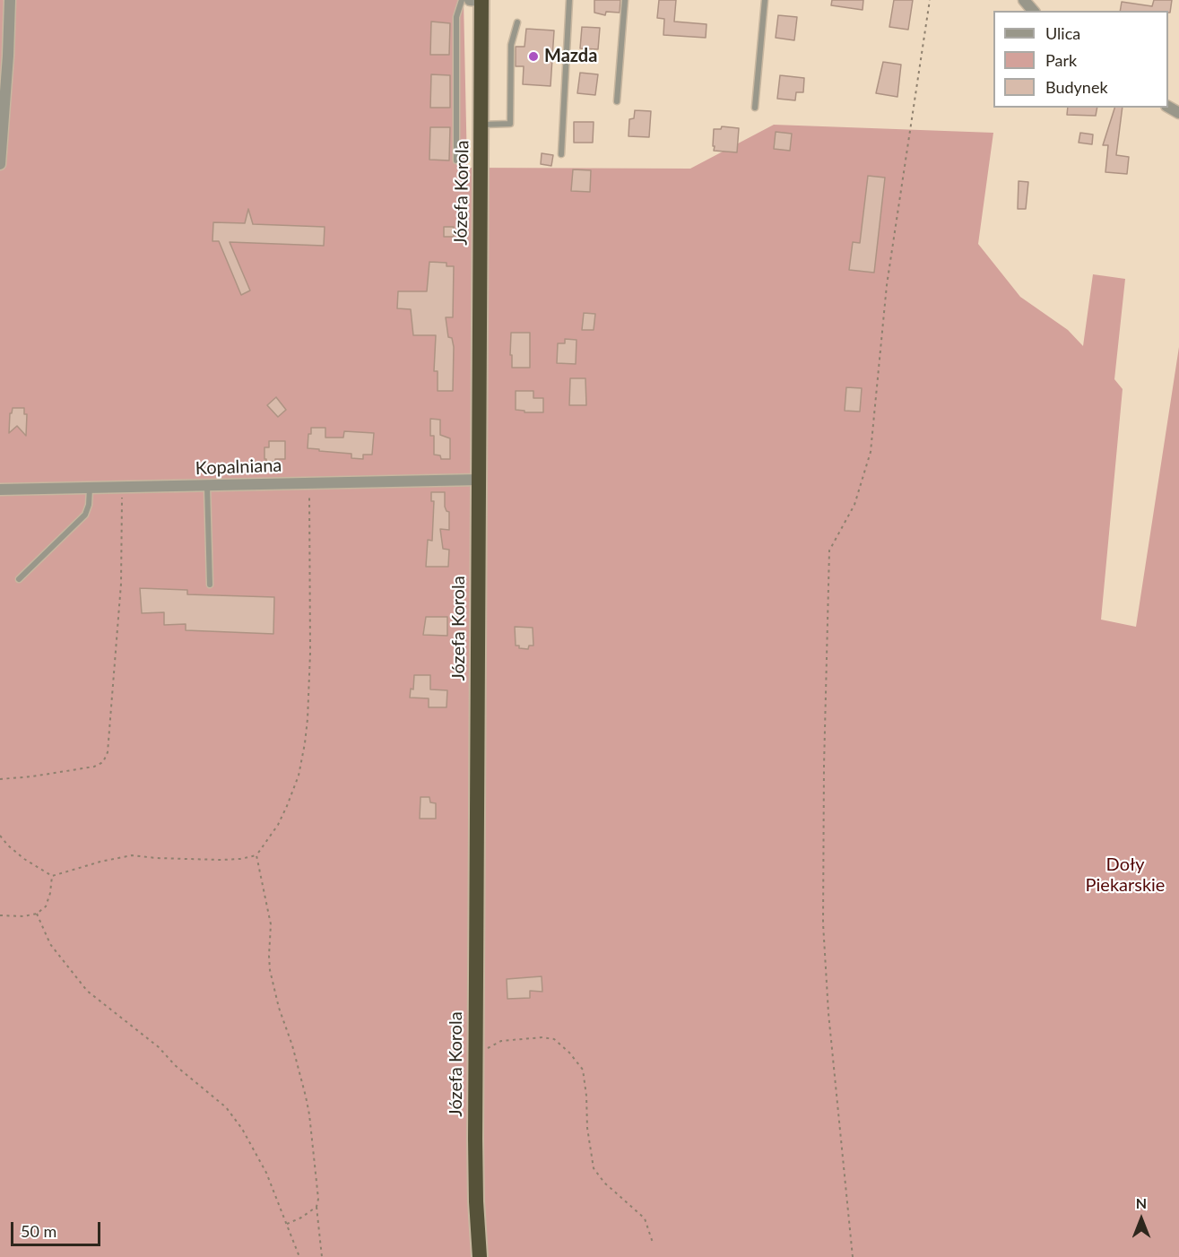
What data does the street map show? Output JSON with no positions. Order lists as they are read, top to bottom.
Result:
{
  "streets": {
    "highway": ["Józefa Korola"],
    "street": ["Kopalniana"]
  },
  "crossings": [
    ["Józefa Korola", "Kopalniana"]
  ],
  "parks": ["Doły Piekarskie"],
  "places": ["Mazda"],
  "legend": ["Ulica", "Park", "Budynek"],
  "scale_bar": "50 m",
  "north": "top"
}
